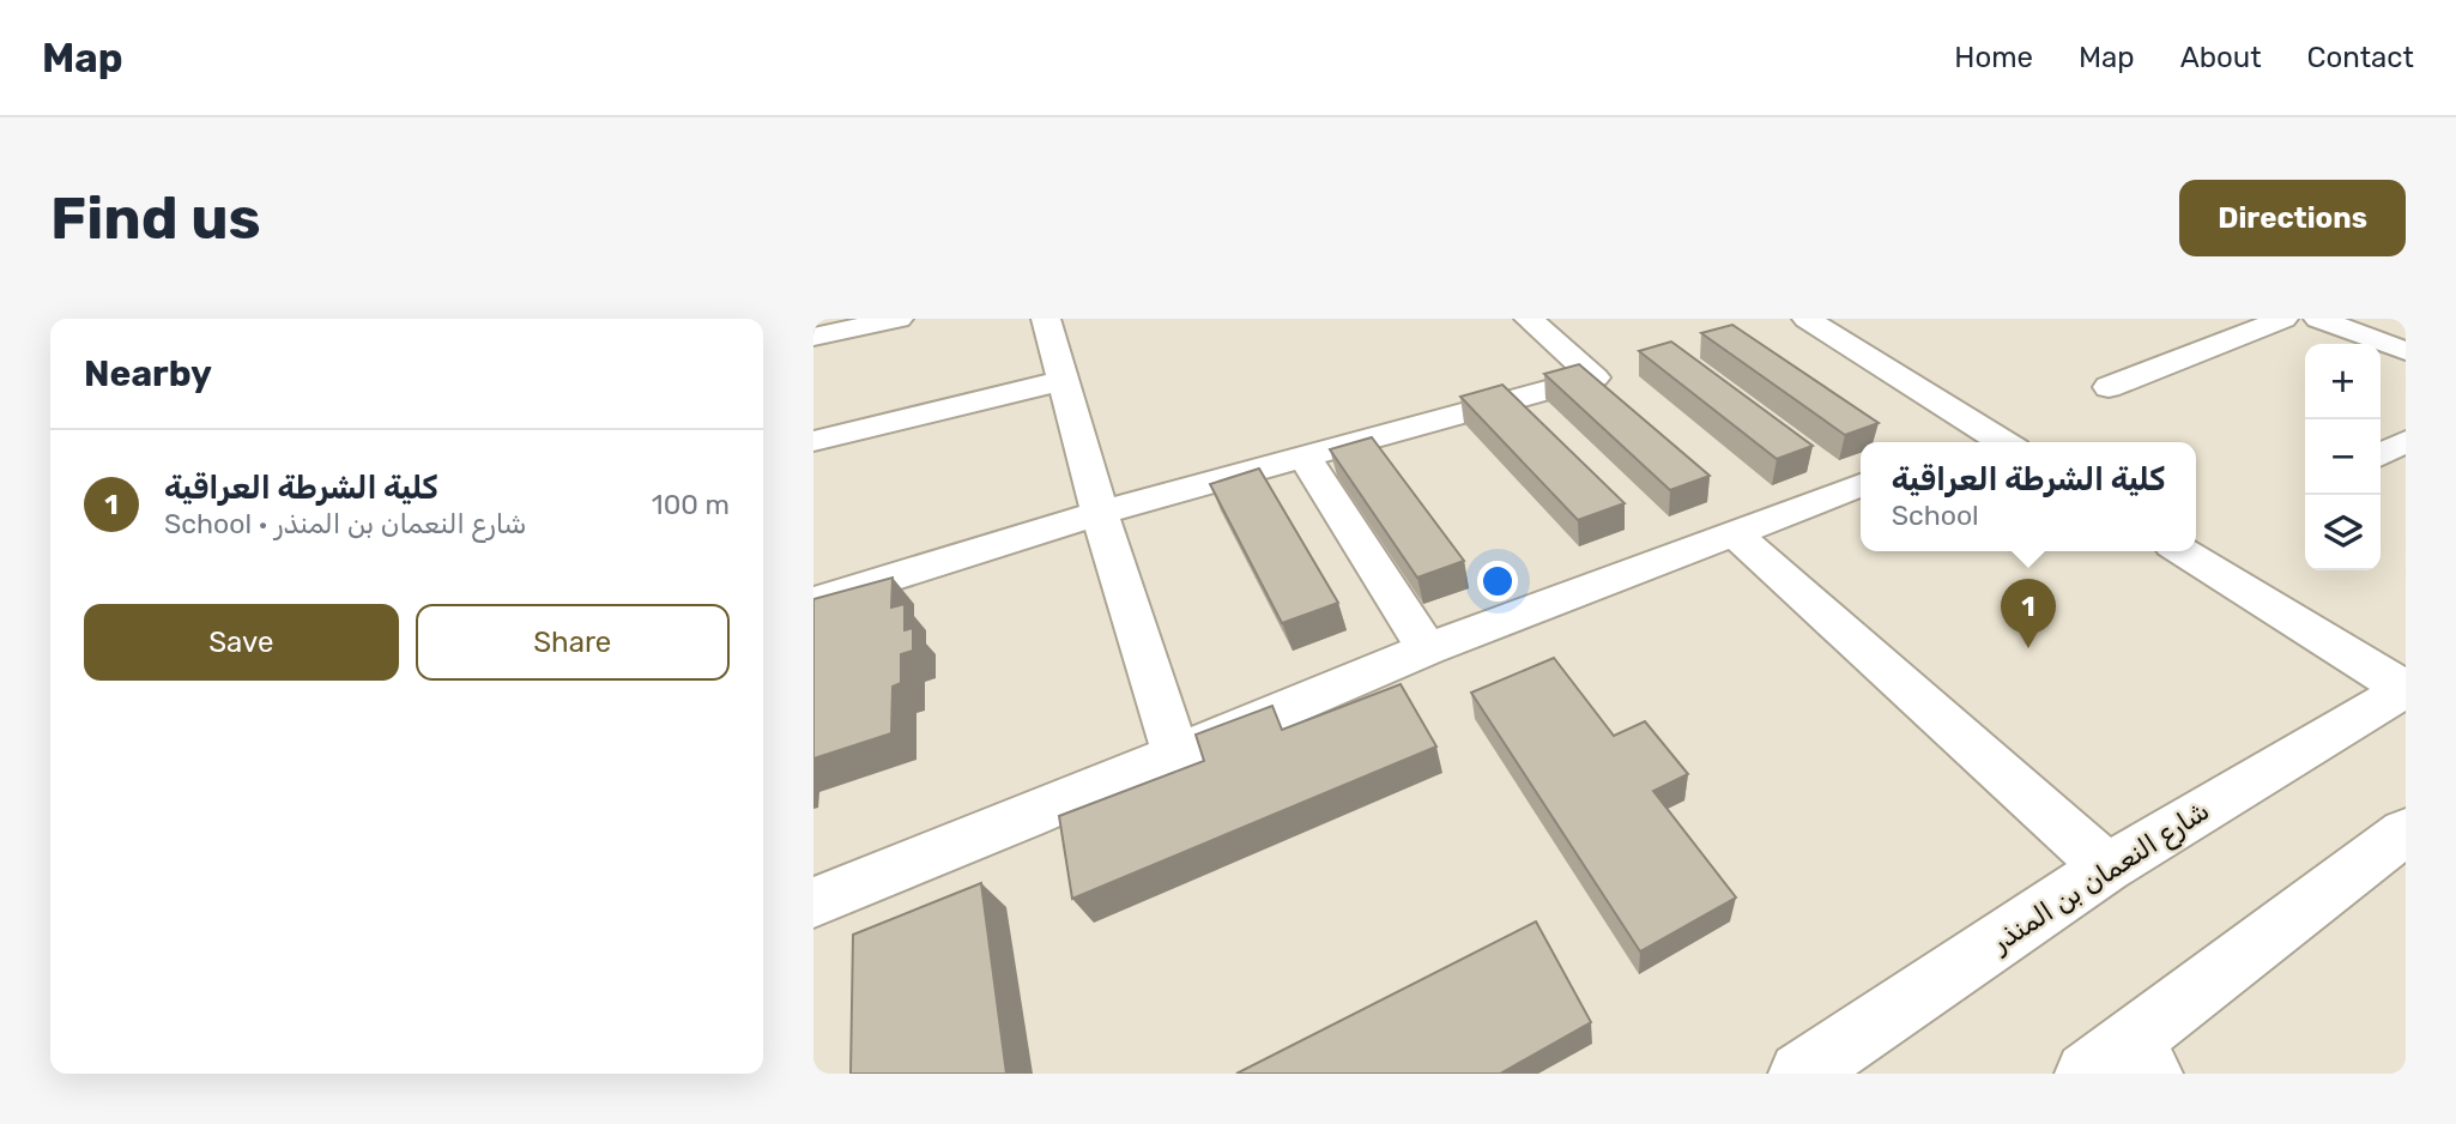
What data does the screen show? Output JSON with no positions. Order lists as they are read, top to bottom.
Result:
{
  "streets": {
    "street": ["شارع النعمان بن المنذر"]
  },
  "page": {
    "header": "Map",
    "nav": [
      "Home",
      "Map",
      "About",
      "Contact"
    ],
    "buttons": [
      "Directions",
      ["Save", "Share"]
    ],
    "title": "Find us",
    "heading": "Nearby",
    "map_buttons": ["+", "−"],
    "list": [
      {
        "mark": "1",
        "name": "كلية الشرطة العراقية",
        "note": "School · شارع النعمان بن المنذر",
        "value": "100 m"
      }
    ],
    "popup": ["كلية الشرطة العراقية", "School"],
    "pins": "1"
  }
}
